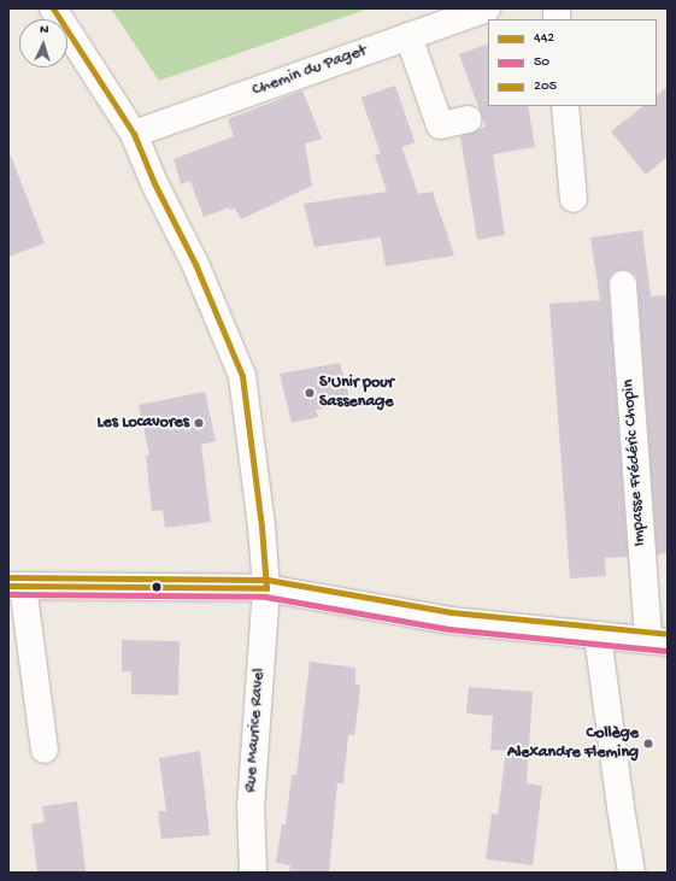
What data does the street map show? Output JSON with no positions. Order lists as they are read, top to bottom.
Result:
{
  "streets": {
    "street": ["Chemin du Paget", "Impasse Frédéric Chopin", "Rue Maurice Ravel"]
  },
  "crossings": [
    ["Chemin du Paget", "Rue Maurice Ravel"]
  ],
  "places": ["S'Unir pour Sassenage", "Les Locavores", "Collège Alexandre Fleming"],
  "lines": ["transit line 442", "transit line 205", "transit line 50"],
  "legend": ["442", "50", "205"],
  "north": "top"
}
